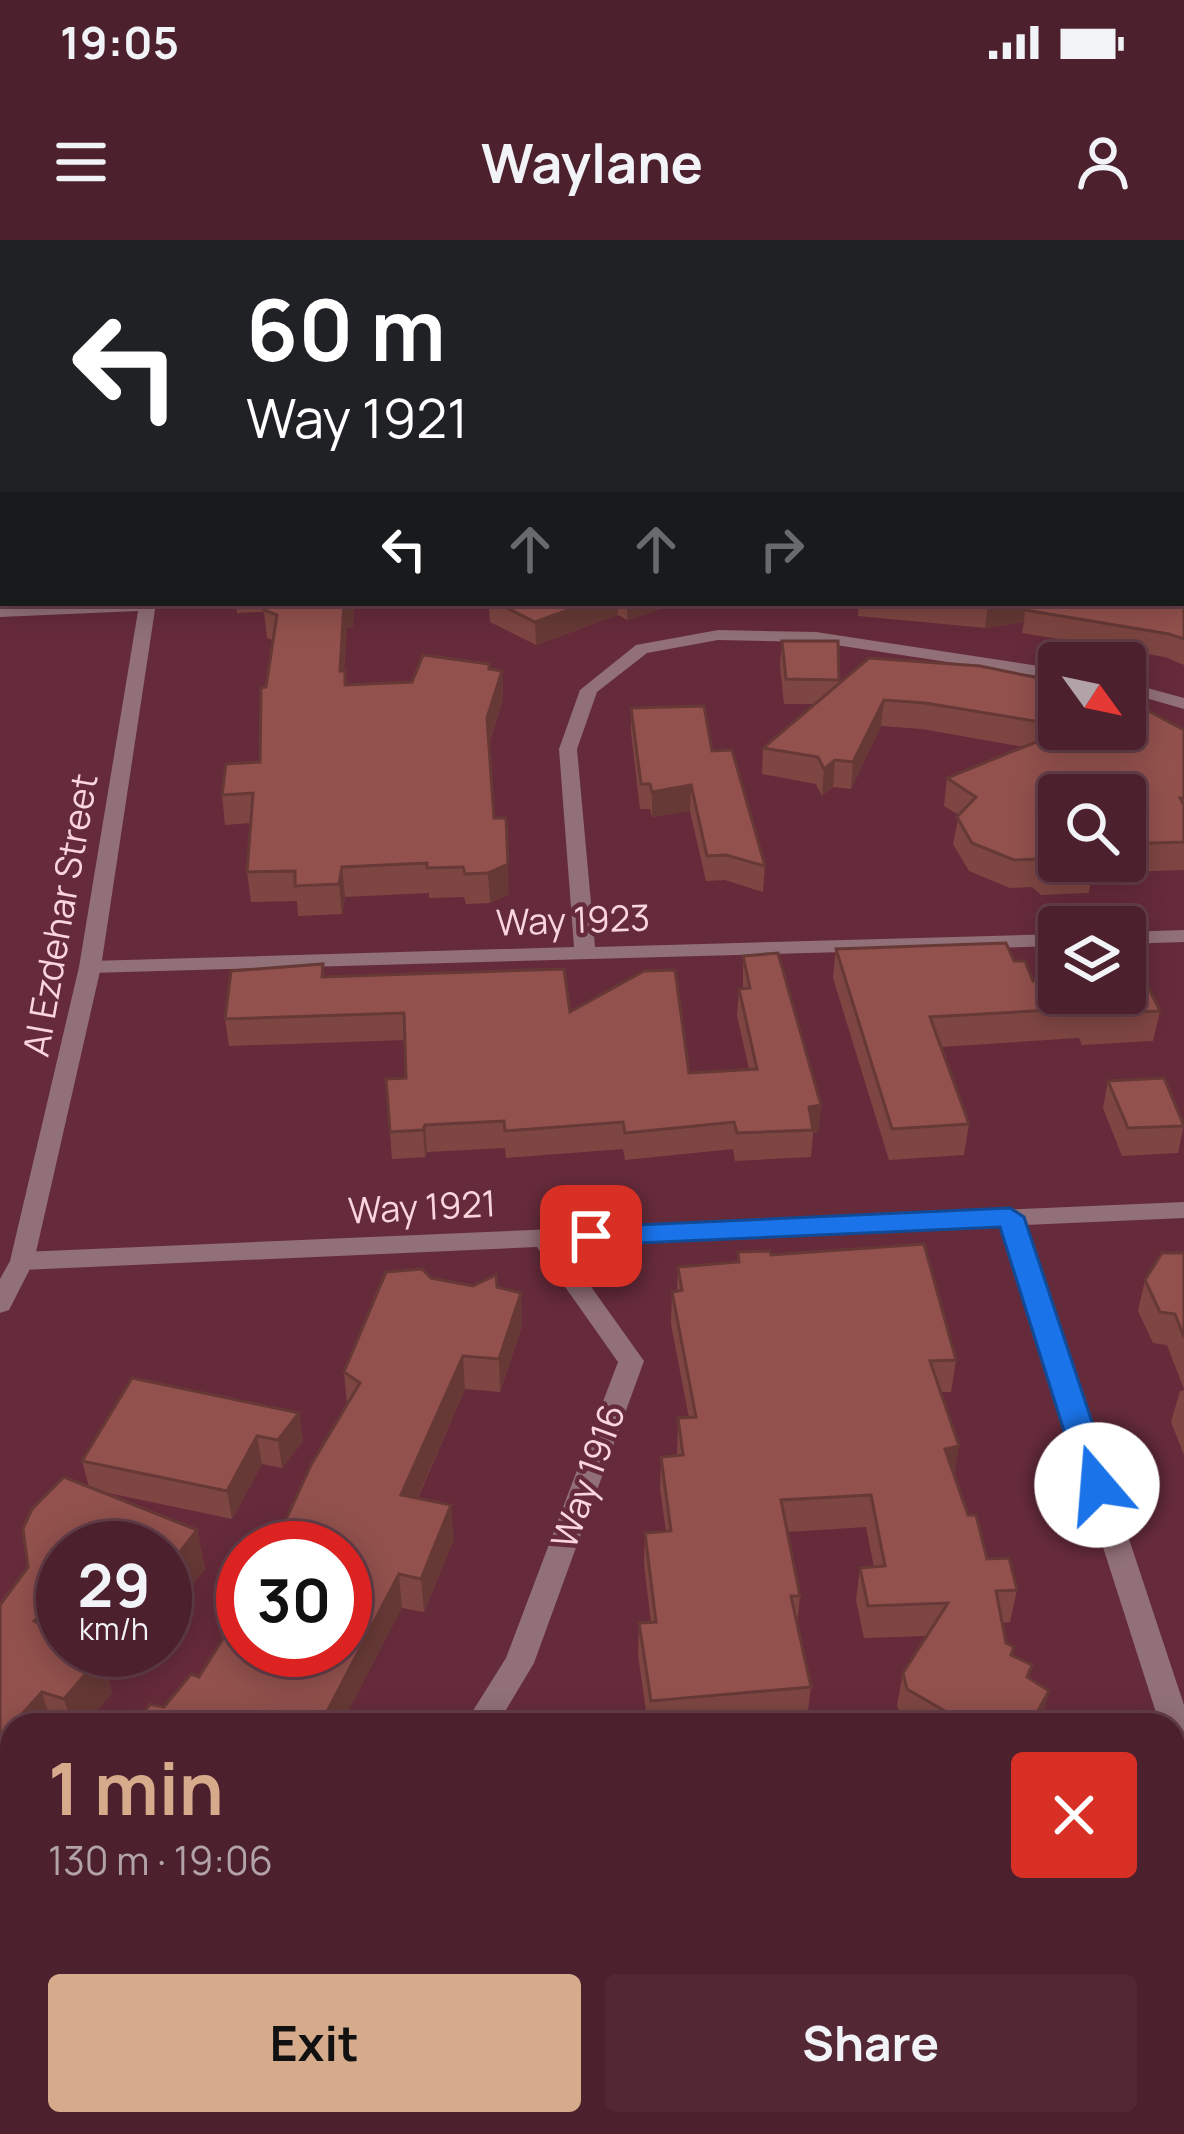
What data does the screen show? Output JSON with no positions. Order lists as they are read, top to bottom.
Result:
{
  "streets": {
    "street": [
      "Al Ezdehar Street",
      "Way 1923",
      "Way 1921",
      "Way 1916"
    ]
  },
  "crossings": [
    ["Al Ezdehar Street", "Way 1923"],
    ["Al Ezdehar Street", "Way 1921"],
    ["Way 1921", "Way 1916"]
  ],
  "north": "bottom right",
  "page": {
    "status": "19:05",
    "header": "Waylane",
    "turn": ["60 m", "Way 1921"],
    "speed": "29 km/h",
    "limit": "30",
    "heading": ["1 min", "130 m · 19:06"],
    "buttons": ["Exit", "Share"]
  }
}
